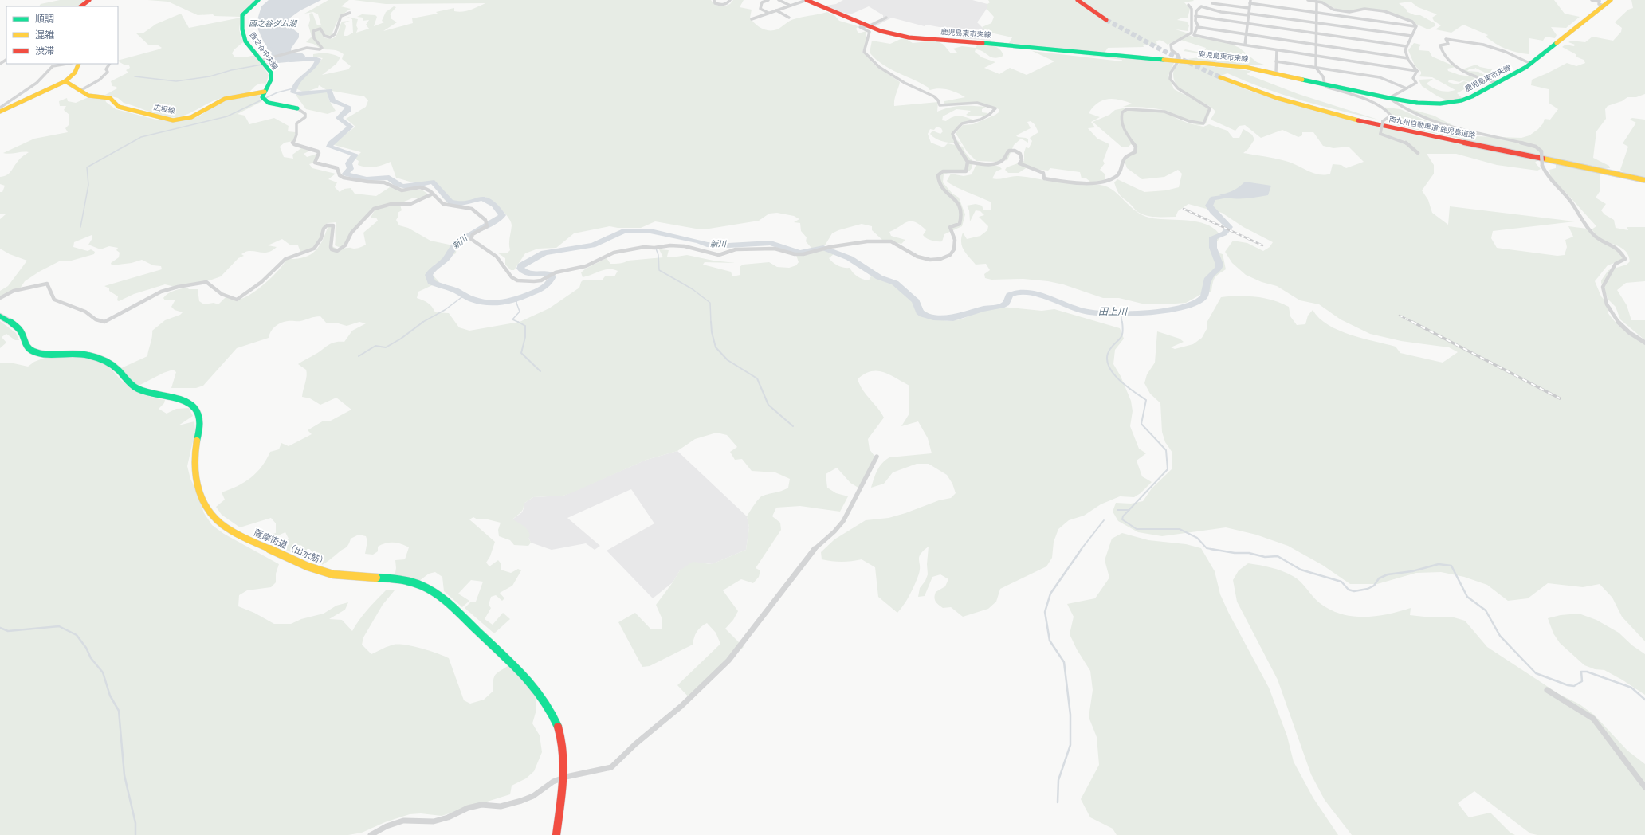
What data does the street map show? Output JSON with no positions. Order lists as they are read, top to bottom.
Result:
{
  "streets": {
    "main road": [
      "鹿児島東市来線",
      "西之谷中央線",
      "広坂線",
      "南九州自動車道;鹿児島道路",
      "薩摩街道（出水筋）"
    ]
  },
  "crossings": [
    ["西之谷中央線", "広坂線"]
  ],
  "water": ["西之谷ダム湖", "新川", "田上川"],
  "legend": ["順調", "混雑", "渋滞"]
}
